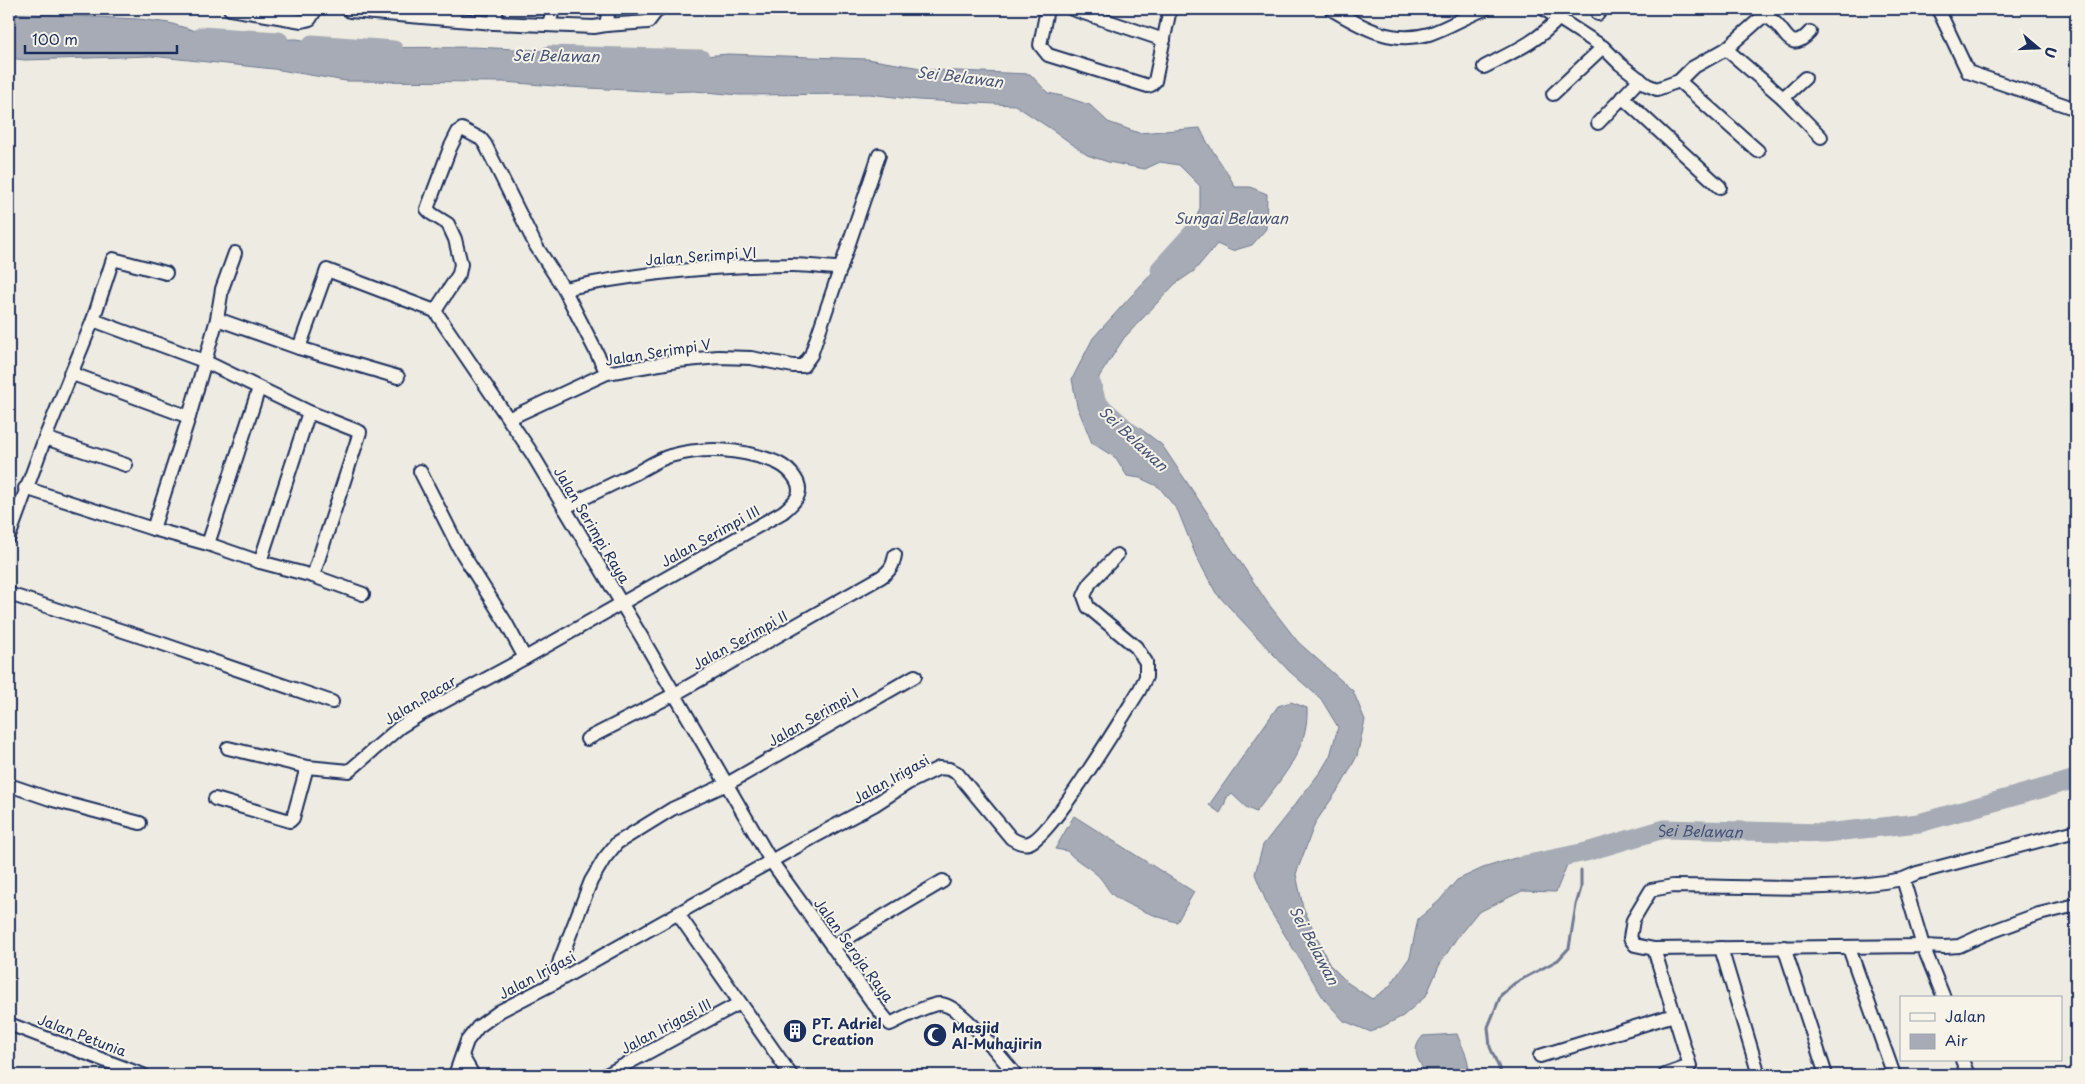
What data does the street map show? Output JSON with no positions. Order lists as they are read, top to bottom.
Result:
{
  "streets": {
    "street": [
      "Jalan Serimpi VI",
      "Jalan Serimpi V",
      "Jalan Serimpi Raya",
      "Jalan Serimpi III",
      "Jalan Serimpi II",
      "Jalan Pacar",
      "Jalan Serimpi I",
      "Jalan Irigasi",
      "Jalan Seroja Raya",
      "Jalan Irigasi III",
      "Jalan Petunia"
    ]
  },
  "crossings": [
    ["Jalan Serimpi VI", "Jalan Serimpi V"],
    ["Jalan Serimpi V", "Jalan Serimpi Raya"],
    ["Jalan Serimpi Raya", "Jalan Serimpi III"],
    ["Jalan Serimpi Raya", "Jalan Serimpi II"],
    ["Jalan Serimpi Raya", "Jalan Pacar"],
    ["Jalan Serimpi Raya", "Jalan Serimpi I"],
    ["Jalan Serimpi Raya", "Jalan Irigasi"],
    ["Jalan Serimpi Raya", "Jalan Seroja Raya"],
    ["Jalan Serimpi III", "Jalan Pacar"],
    ["Jalan Serimpi I", "Jalan Irigasi"],
    ["Jalan Irigasi", "Jalan Seroja Raya"]
  ],
  "water": ["Sei Belawan", "Sungai Belawan"],
  "places": {
    "building": ["PT. Adriel Creation"],
    "mosque": ["Masjid Al-Muhajirin"]
  },
  "legend": ["Jalan", "Air"],
  "scale_bar": "100 m",
  "north": "right"
}
